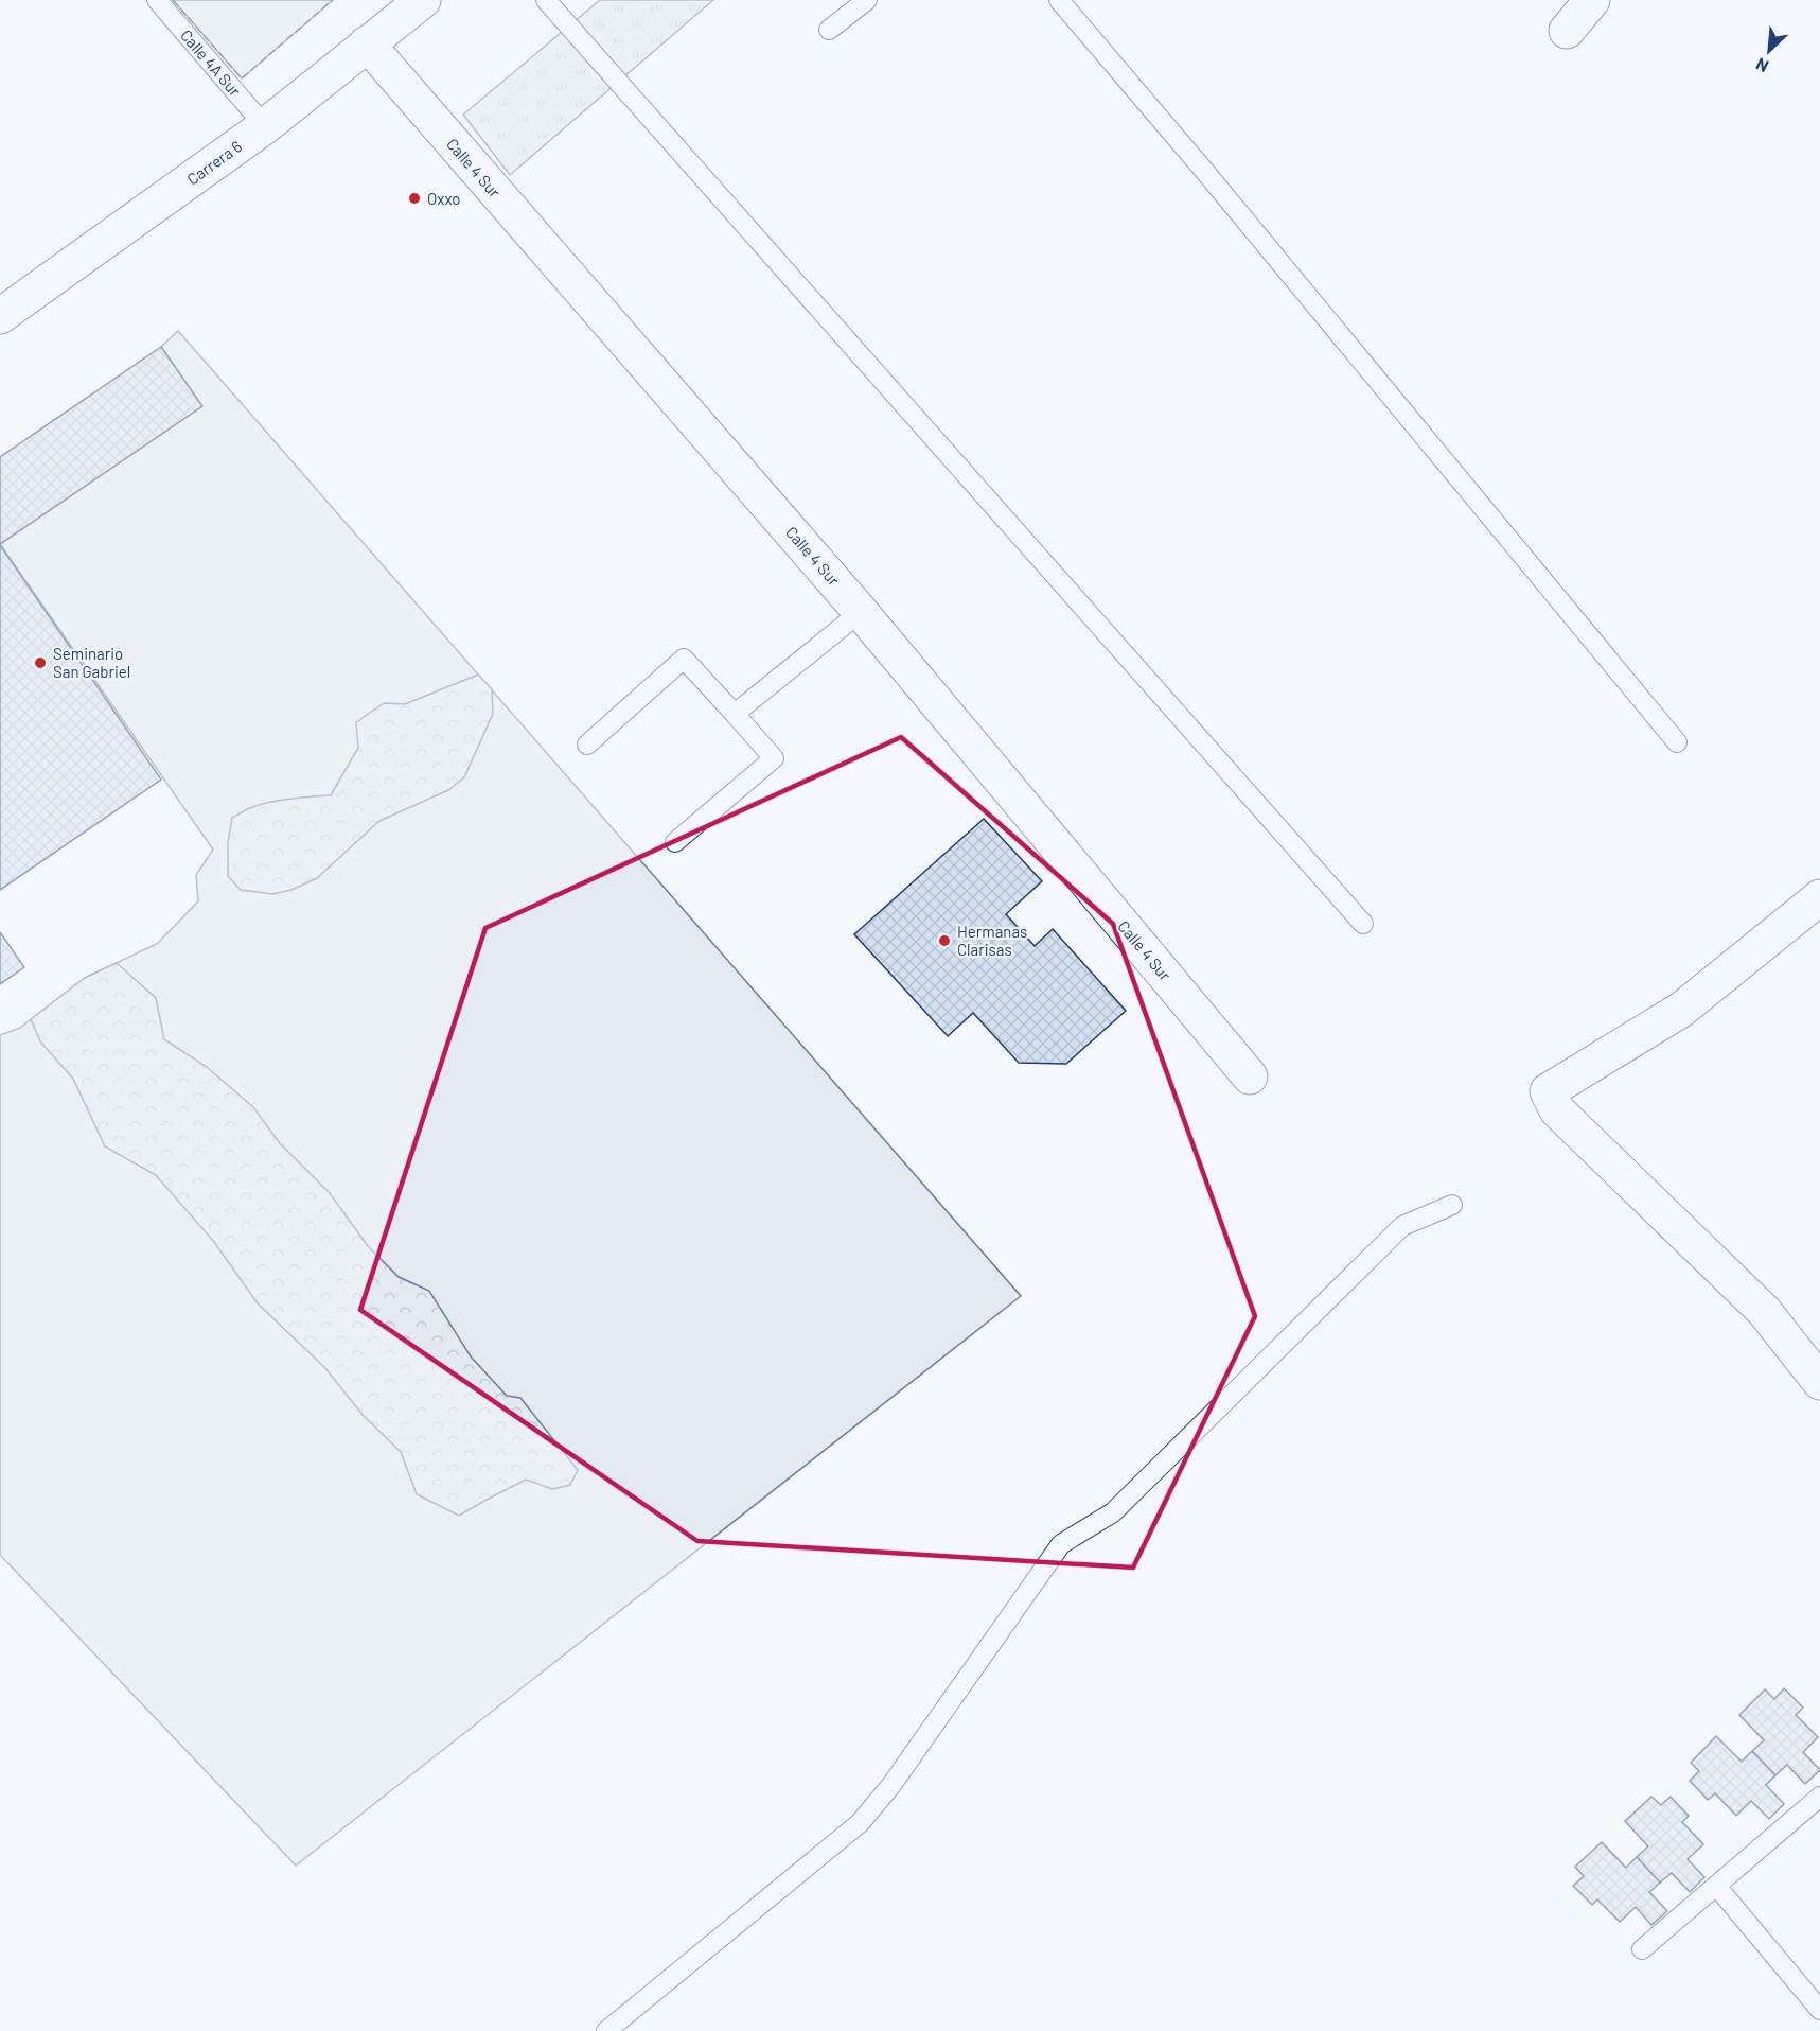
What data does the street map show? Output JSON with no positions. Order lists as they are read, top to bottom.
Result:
{
  "streets": {
    "street": ["Carrera 6", "Calle 4 Sur"],
    "lane": ["Calle 4A Sur"]
  },
  "crossings": [
    ["Calle 4A Sur", "Carrera 6"],
    ["Carrera 6", "Calle 4 Sur"]
  ],
  "places": ["Oxxo", "Seminario San Gabriel", "Hermanas Clarisas"],
  "north": "bottom left"
}
